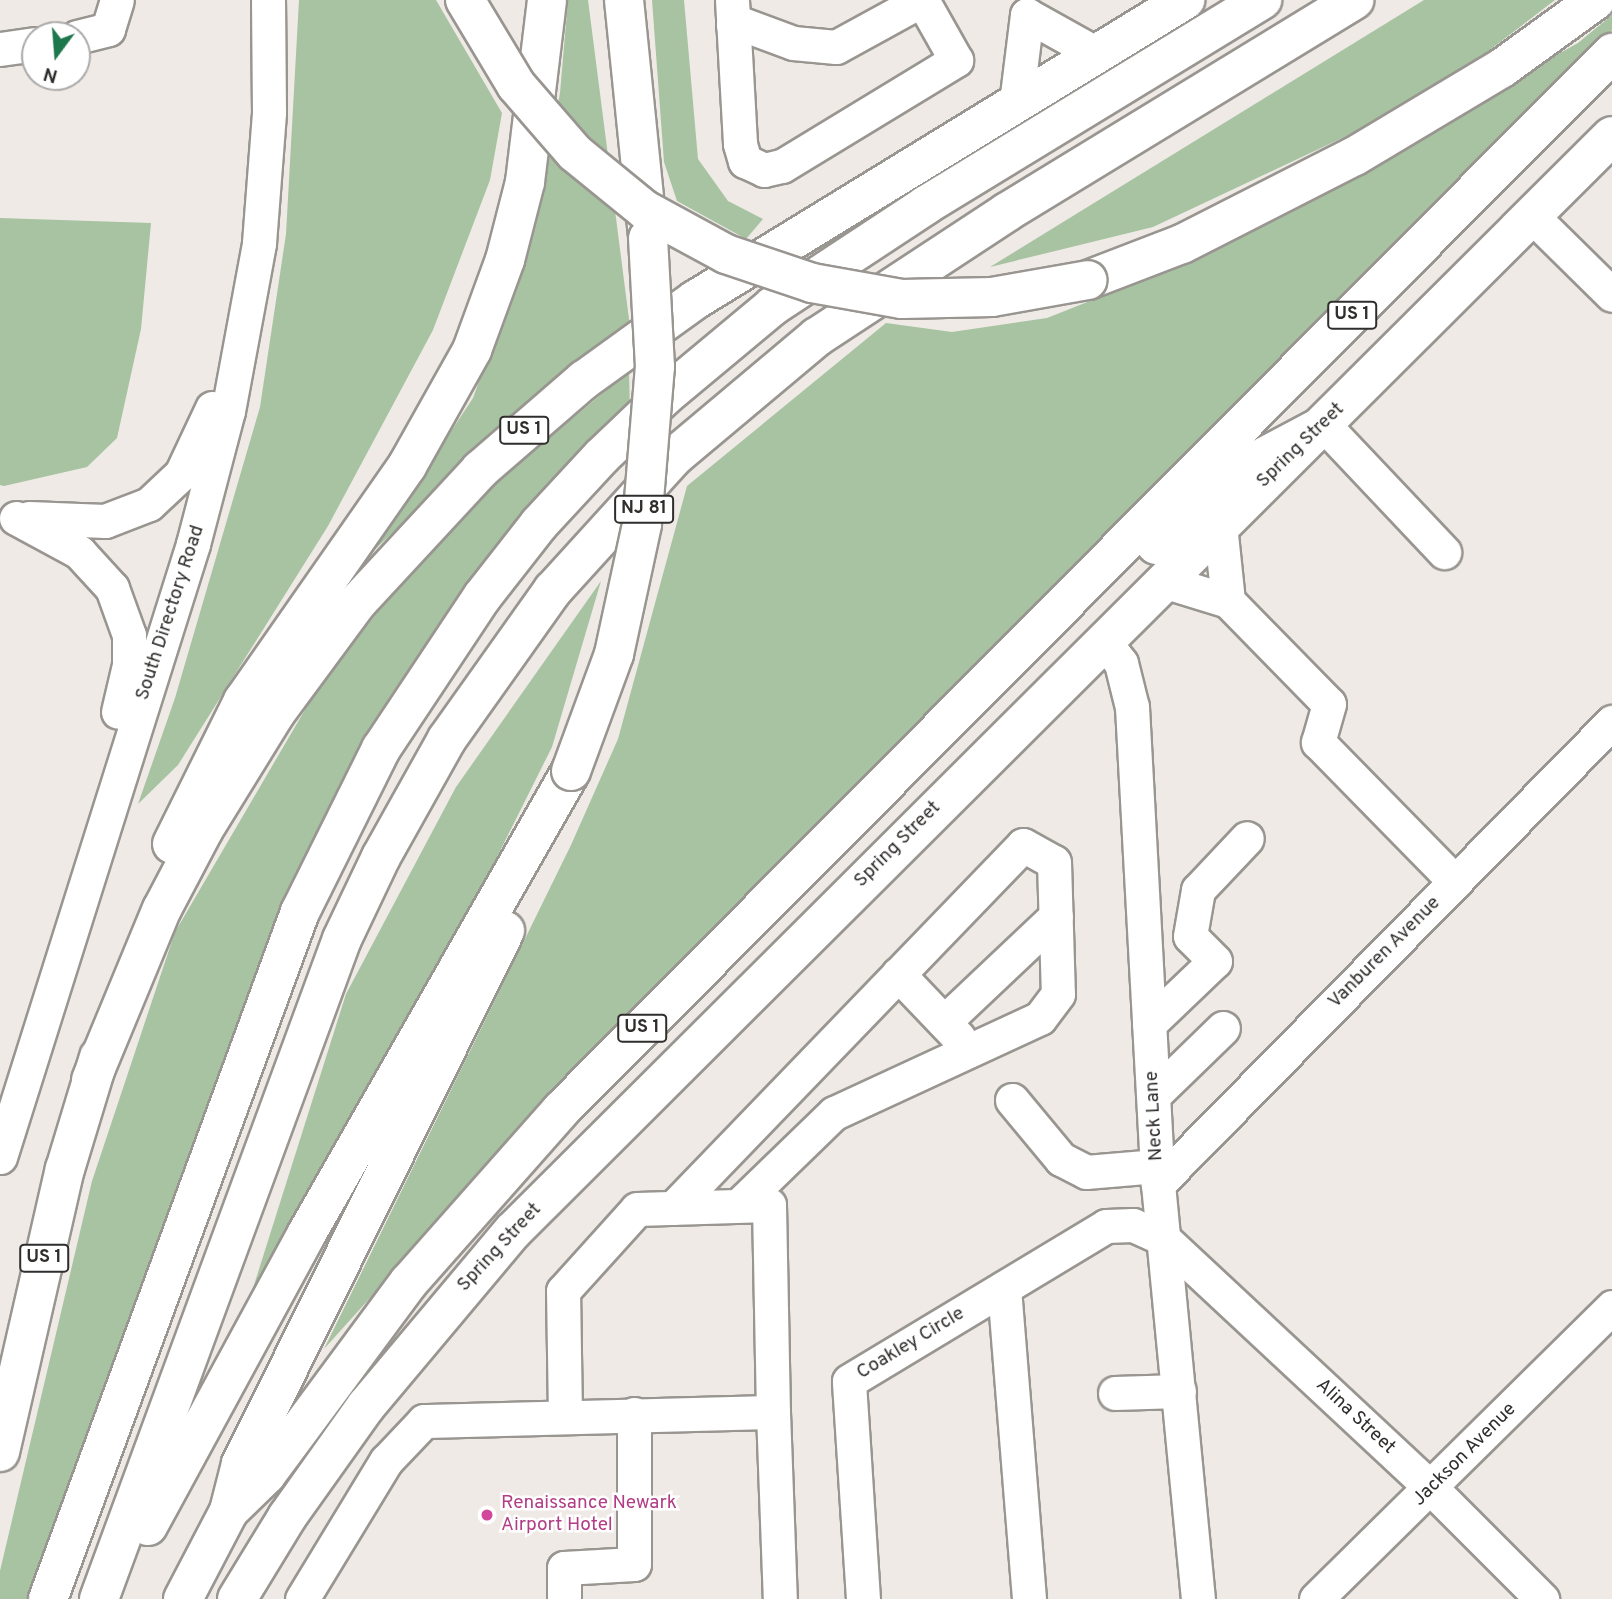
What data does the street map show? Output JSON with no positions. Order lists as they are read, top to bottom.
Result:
{
  "streets": {
    "main road": ["US 1", "Spring Street", "NJ 81"],
    "street": [
      "South Directory Road",
      "Vanburen Avenue",
      "Neck Lane",
      "Coakley Circle",
      "Alina Street",
      "Jackson Avenue"
    ]
  },
  "crossings": [
    ["Spring Street", "Neck Lane"],
    ["Vanburen Avenue", "Neck Lane"],
    ["Neck Lane", "Coakley Circle"],
    ["Neck Lane", "Alina Street"],
    ["Coakley Circle", "Alina Street"],
    ["Alina Street", "Jackson Avenue"]
  ],
  "places": ["Renaissance Newark Airport Hotel"],
  "north": "bottom"
}
